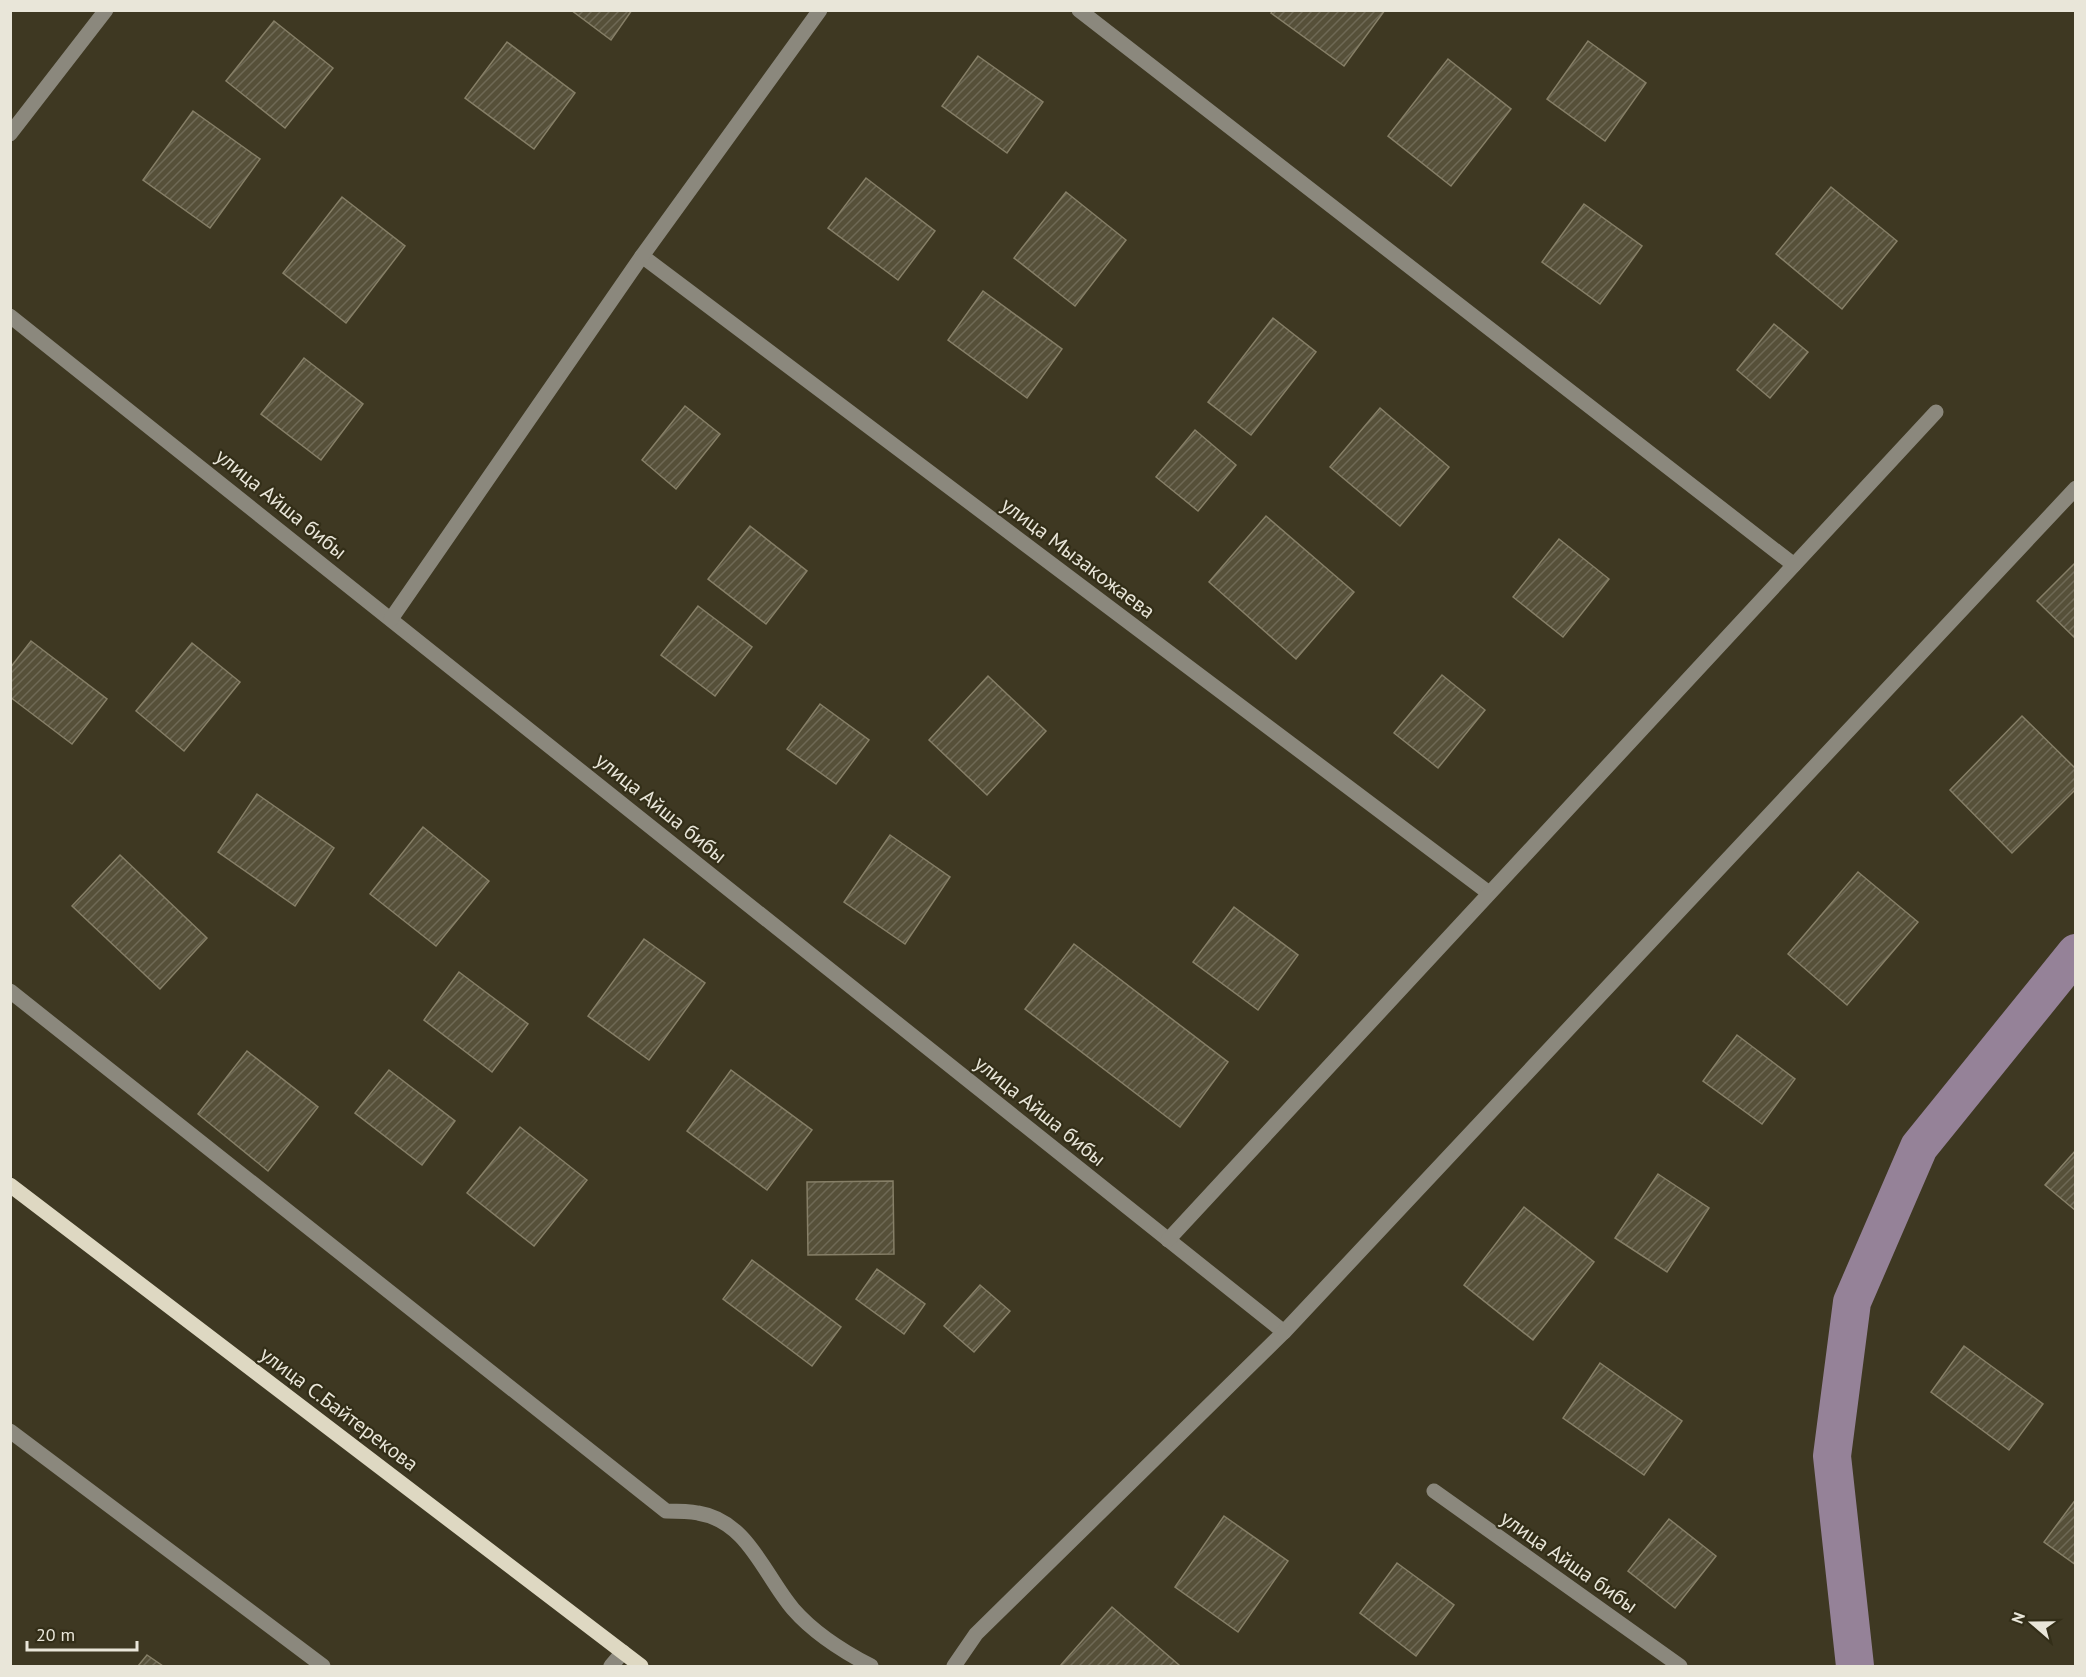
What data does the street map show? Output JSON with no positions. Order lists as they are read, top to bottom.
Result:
{
  "streets": {
    "main road": ["улица С.Байтерекова"],
    "street": ["улица Айша бибы", "улица Мызакожаева"]
  },
  "scale_bar": "20 m",
  "north": "left"
}
